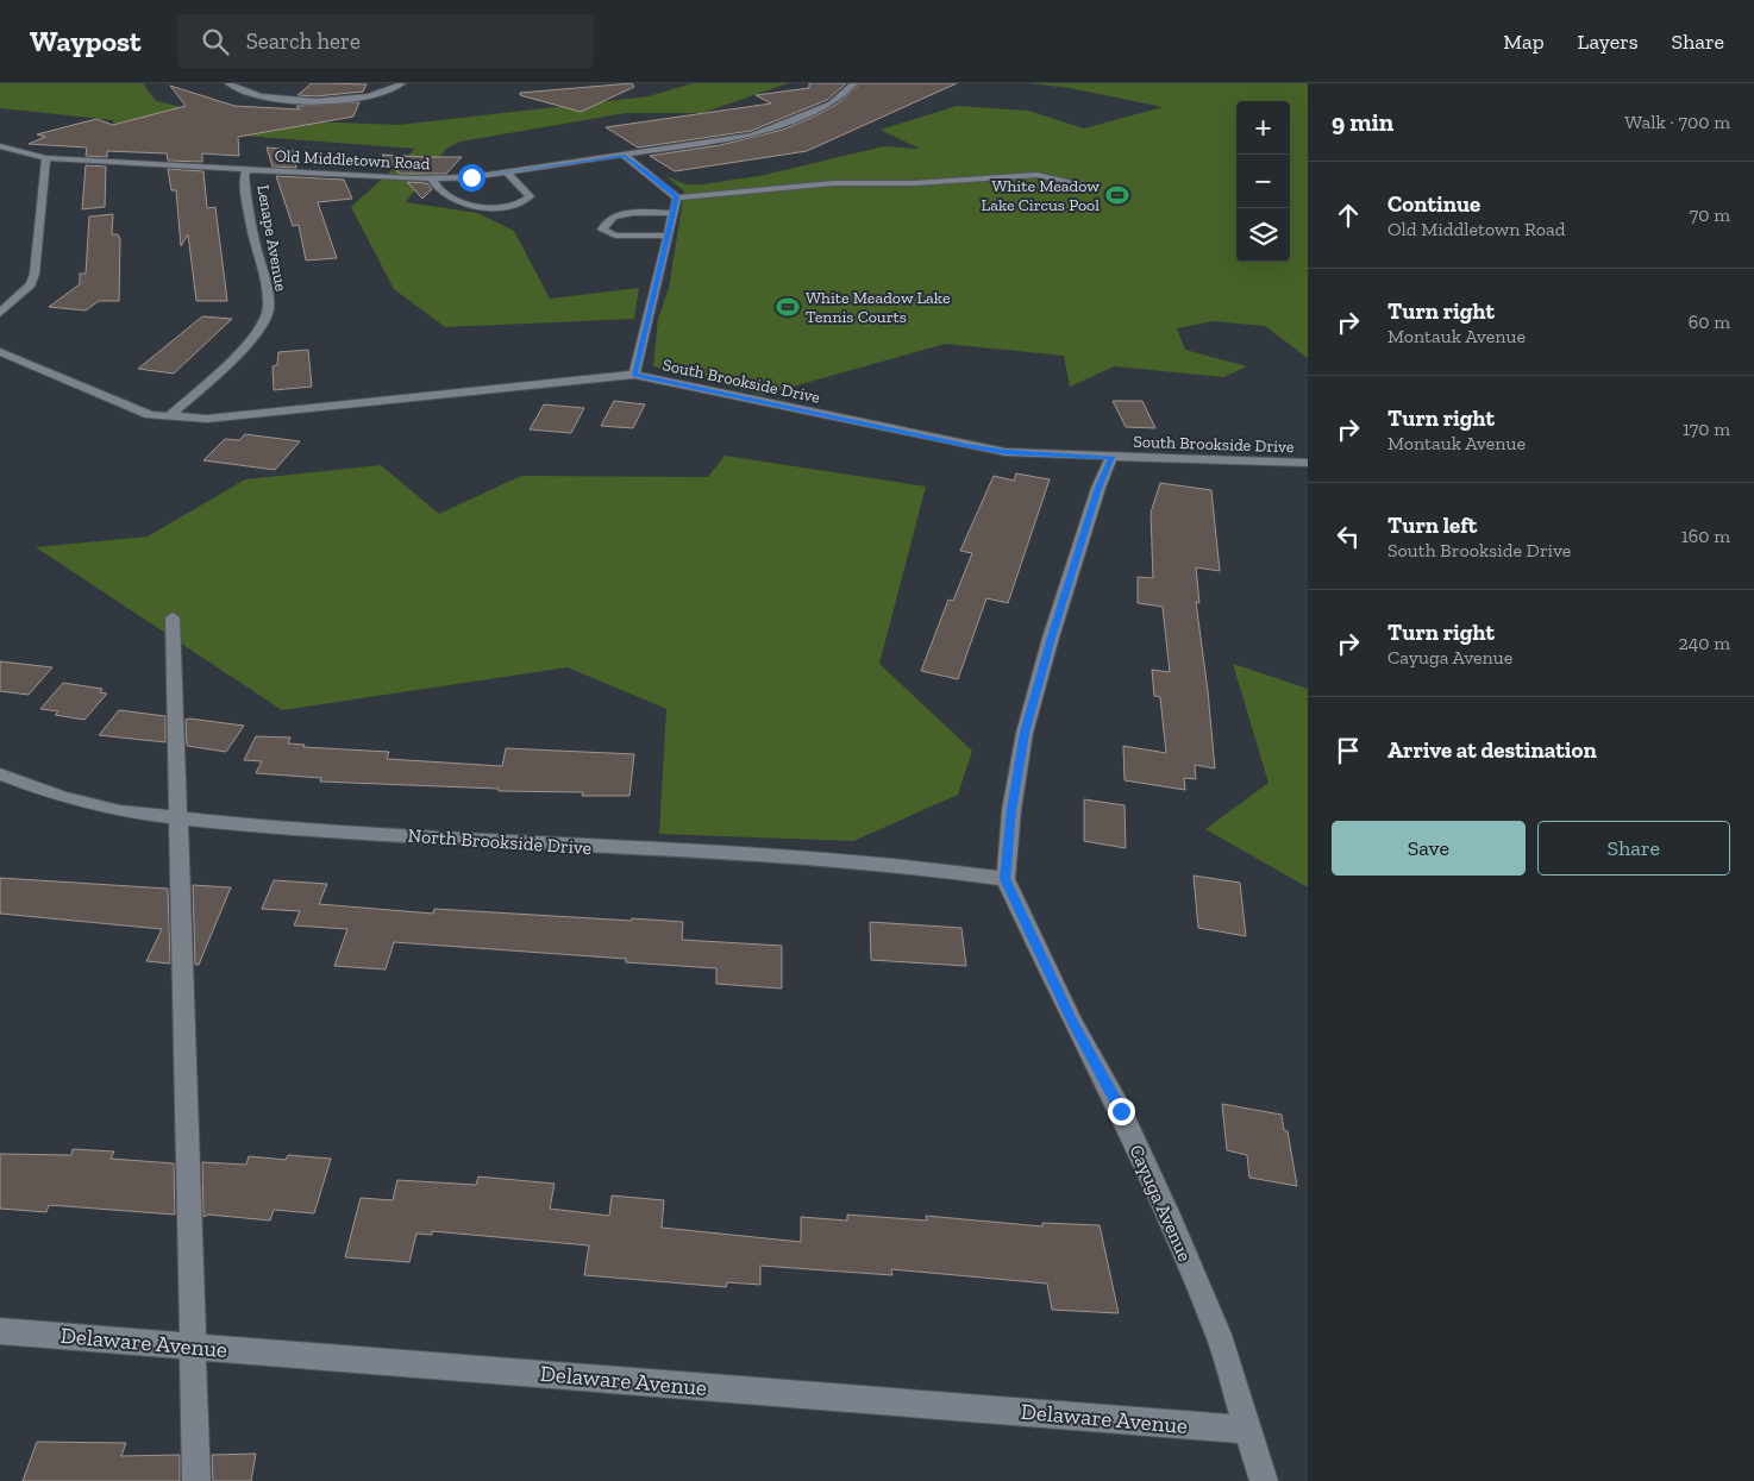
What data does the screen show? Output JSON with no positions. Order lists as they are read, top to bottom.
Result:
{
  "streets": {
    "street": [
      "Old Middletown Road",
      "Lenape Avenue",
      "South Brookside Drive",
      "North Brookside Drive",
      "Cayuga Avenue",
      "Delaware Avenue"
    ]
  },
  "crossings": [
    ["Old Middletown Road", "Lenape Avenue"],
    ["Lenape Avenue", "South Brookside Drive"],
    ["North Brookside Drive", "Cayuga Avenue"],
    ["Cayuga Avenue", "Delaware Avenue"]
  ],
  "places": {
    "sports": ["White Meadow Lake Circus Pool", "White Meadow Lake Tennis Courts"]
  },
  "page": {
    "header": "Waypost",
    "search": "Search here",
    "nav": ["Map", "Layers", "Share"],
    "heading": ["9 min", "Walk · 700 m"],
    "map_buttons": ["+", "−"],
    "list": [
      ["Continue", "Old Middletown Road", "70 m"],
      ["Turn right", "Montauk Avenue", "60 m"],
      ["Turn right", "Montauk Avenue", "170 m"],
      ["Turn left", "South Brookside Drive", "160 m"],
      ["Turn right", "Cayuga Avenue", "240 m"],
      "Arrive at destination"
    ],
    "buttons": ["Save", "Share"]
  }
}
